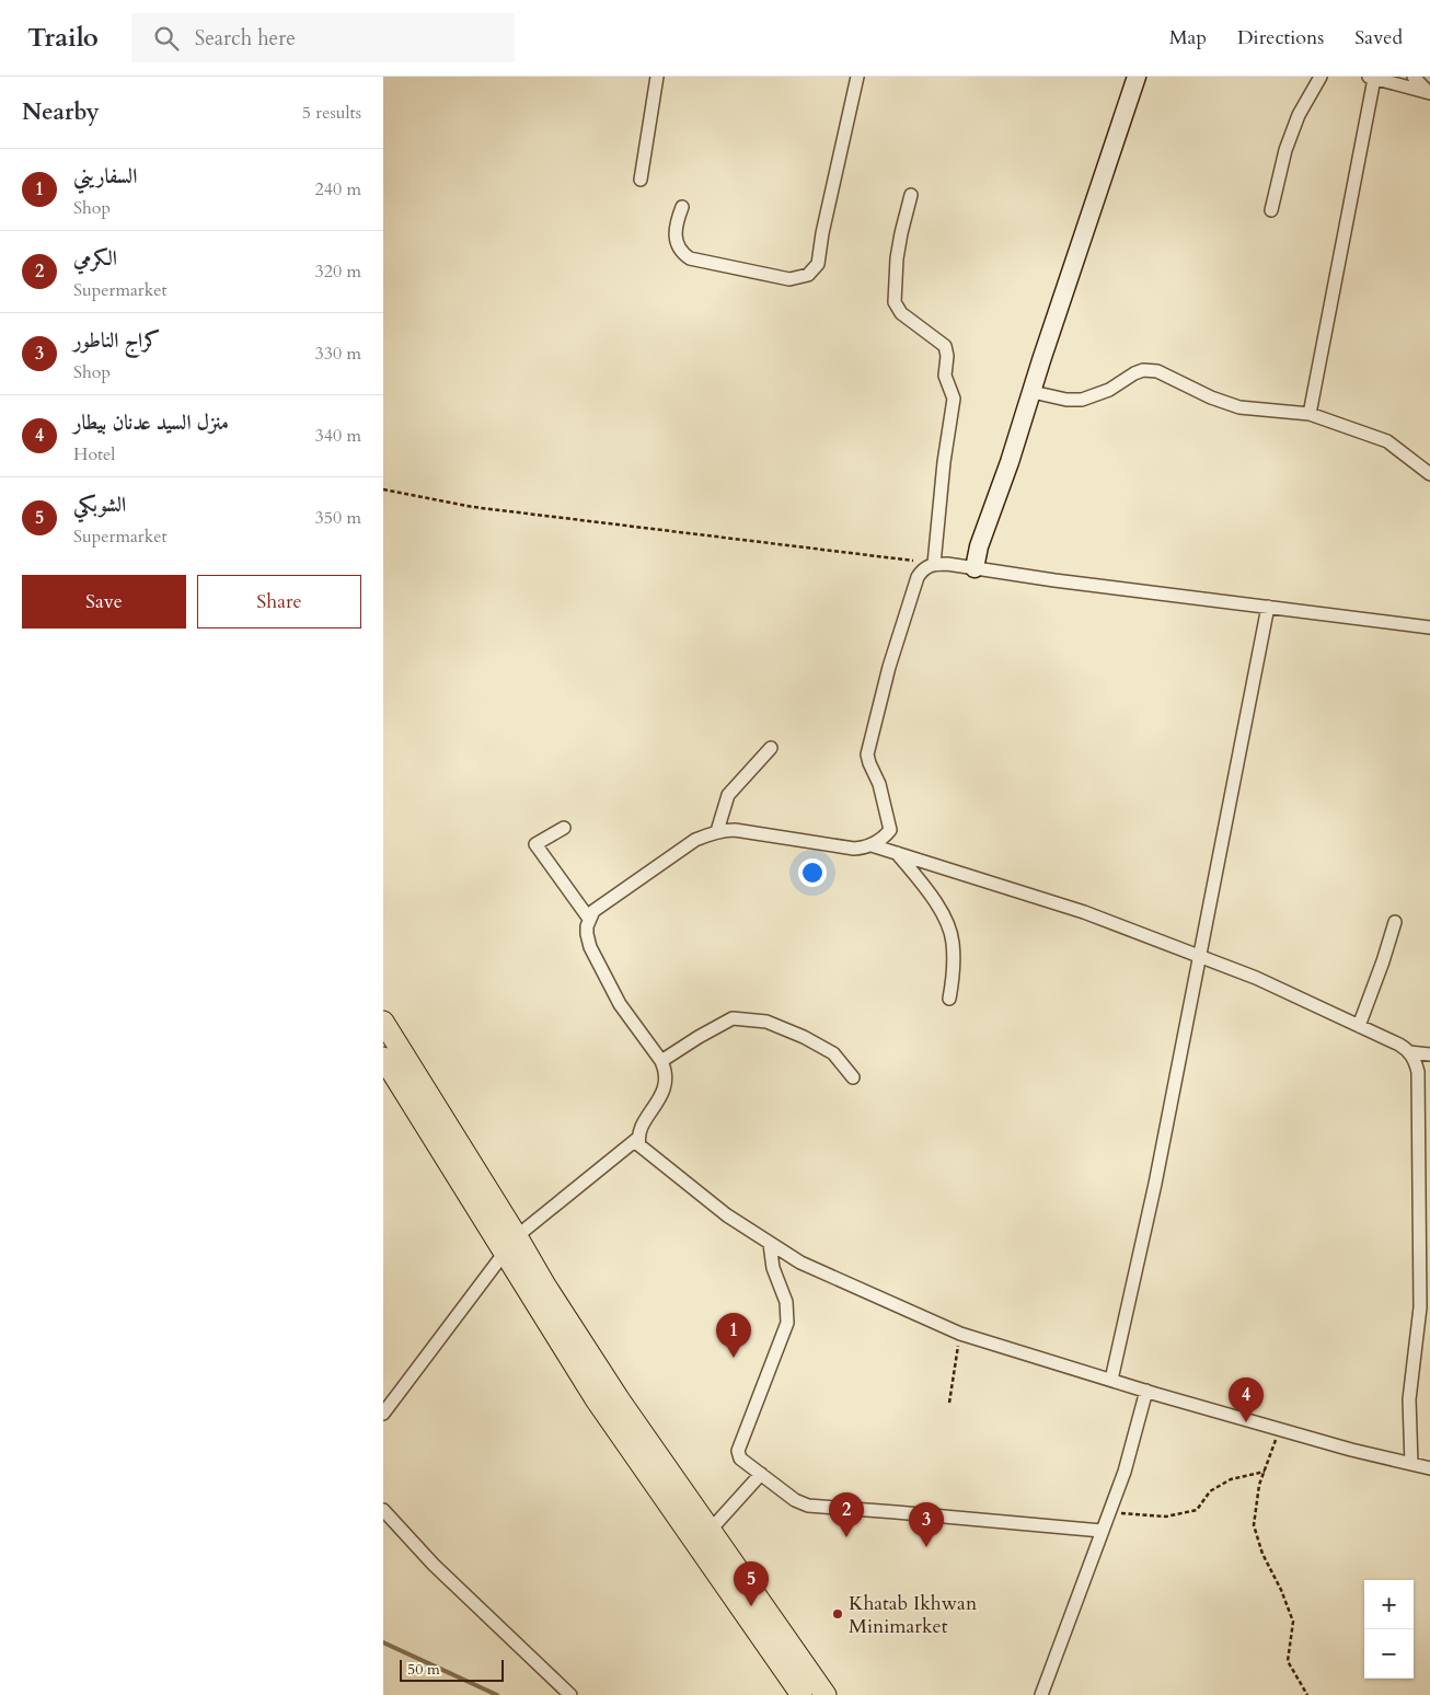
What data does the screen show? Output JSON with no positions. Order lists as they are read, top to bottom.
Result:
{
  "places": ["Khatab Ikhwan Minimarket"],
  "scale_bar": "50 m",
  "page": {
    "header": "Trailo",
    "search": "Search here",
    "nav": ["Map", "Directions", "Saved"],
    "heading": ["Nearby", "5 results"],
    "list": [
      {
        "mark": "1",
        "name": "السفاريني",
        "note": "Shop",
        "value": "240 m"
      },
      {
        "mark": "2",
        "name": "الكرمي",
        "note": "Supermarket",
        "value": "320 m"
      },
      {
        "mark": "3",
        "name": "كراج الناطور",
        "note": "Shop",
        "value": "330 m"
      },
      {
        "mark": "4",
        "name": "منزل السيد عدنان بيطار",
        "note": "Hotel",
        "value": "340 m"
      },
      {
        "mark": "5",
        "name": "الشوبكي",
        "note": "Supermarket",
        "value": "350 m"
      }
    ],
    "buttons": ["Save", "Share"],
    "pins": [
      "1",
      "4",
      "2",
      "3",
      "5"
    ],
    "map_buttons": ["+", "−"],
    "scale": "50 m"
  }
}
